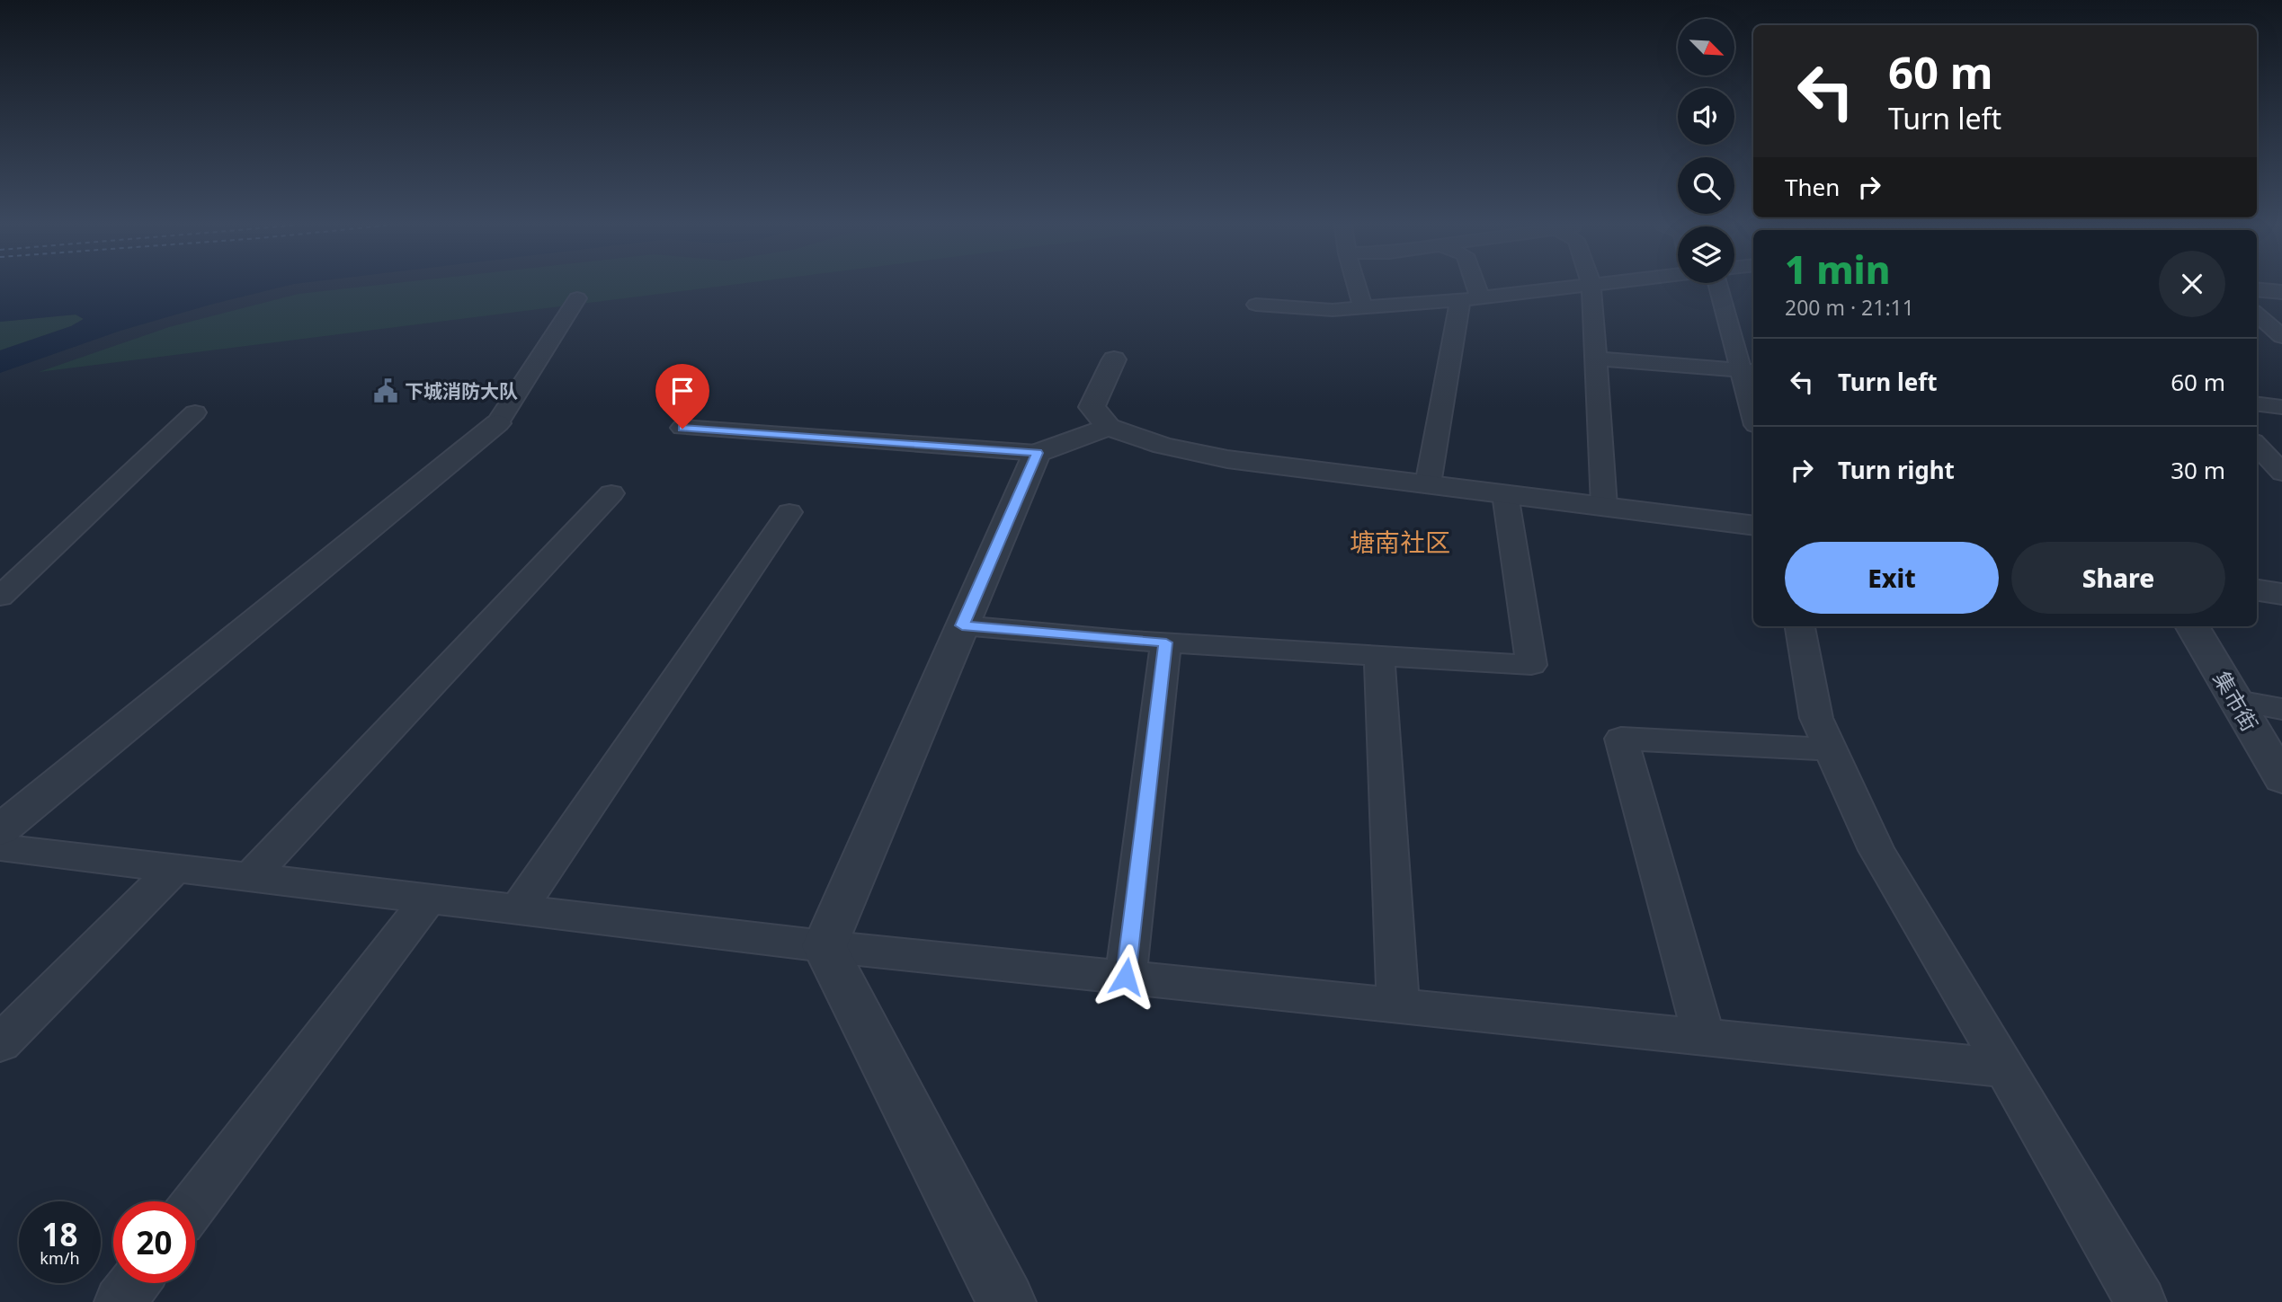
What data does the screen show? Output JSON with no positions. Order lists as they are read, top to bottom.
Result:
{
  "streets": {
    "street": ["集市街"]
  },
  "districts": ["塘南社区"],
  "places": {
    "public building": ["下城消防大队"]
  },
  "north": "bottom right",
  "page": {
    "turn": ["60 m", "Turn left"],
    "then": "Then",
    "heading": ["1 min", "200 m · 21:11"],
    "list": [
      {
        "name": "Turn left",
        "value": "60 m"
      },
      {
        "name": "Turn right",
        "value": "30 m"
      }
    ],
    "buttons": ["Exit", "Share"],
    "speed": "18 km/h",
    "limit": "20"
  }
}
